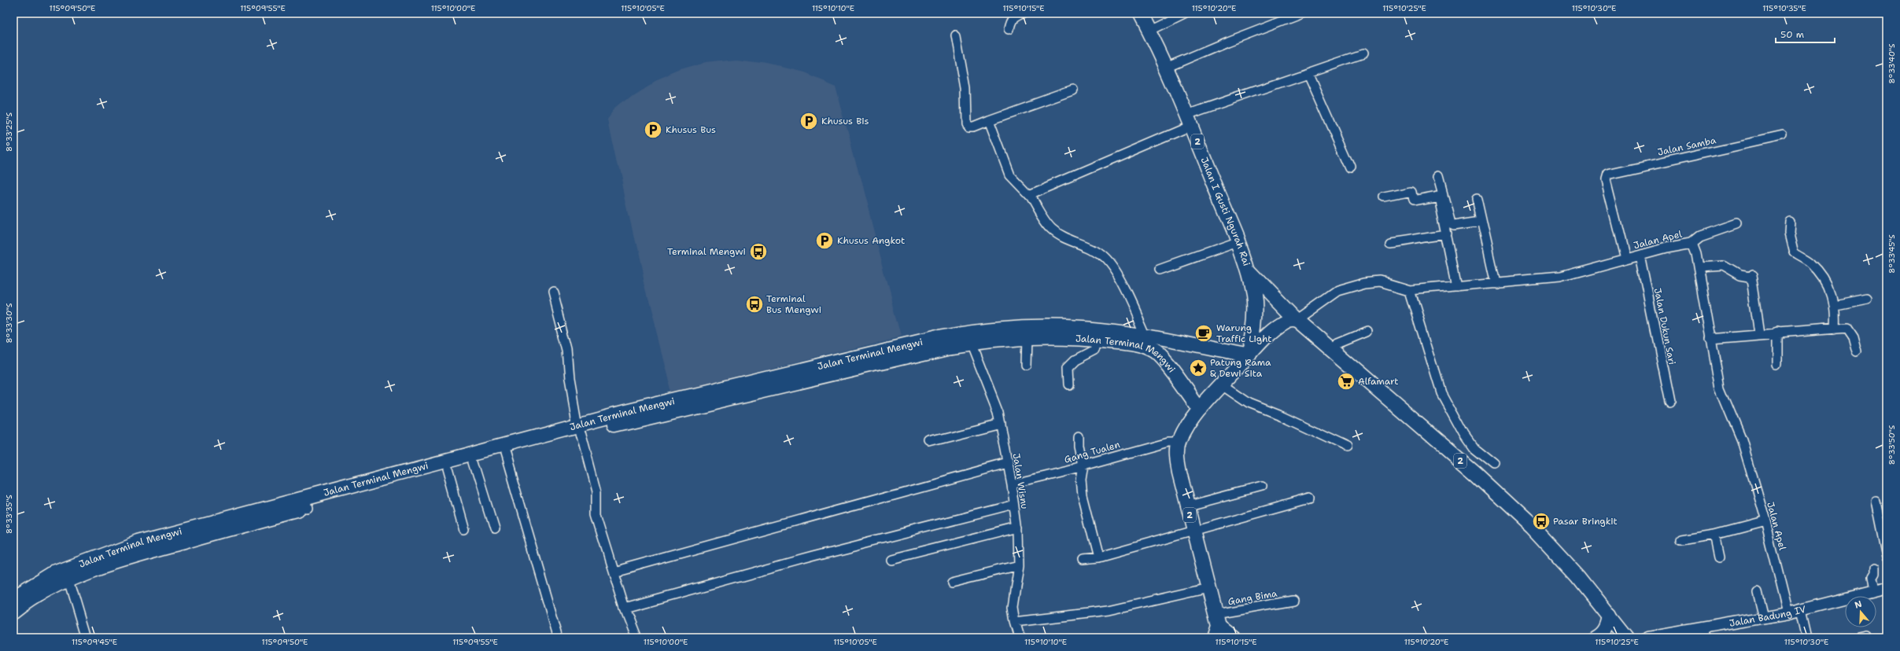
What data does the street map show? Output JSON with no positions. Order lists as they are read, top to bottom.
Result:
{
  "streets": {
    "highway": ["2", "Jalan I Gusti Ngurah Rai", "Jalan Terminal Mengwi"],
    "street": [
      "Jalan Samba",
      "Jalan Apel",
      "Jalan Dukun Sari",
      "Gang Tualen",
      "Jalan Wisnu",
      "Gang Bima",
      "Jalan Badung IV"
    ]
  },
  "crossings": [
    ["2", "Jalan I Gusti Ngurah Rai"],
    ["2", "Jalan Apel"],
    ["2", "Jalan Terminal Mengwi"],
    ["2", "Gang Tualen"],
    ["2", "Gang Bima"],
    ["Jalan Samba", "Jalan Apel"],
    ["Jalan Apel", "Jalan Dukun Sari"],
    ["Jalan Apel", "Jalan Badung IV"],
    ["Jalan Terminal Mengwi", "Jalan Wisnu"],
    ["Gang Tualen", "Jalan Wisnu"]
  ],
  "places": {
    "parking": ["Khusus Bis", "Khusus Bus", "Khusus Angkot"],
    "bus stop": ["Terminal Mengwi", "Terminal Bus Mengwi", "Pasar Bringkit"],
    "cafe": ["Warung Traffic Light"],
    "place": ["Patung Rama & Dewi Sita"],
    "supermarket": ["Alfamart"]
  },
  "scale_bar": "50 m",
  "north": "top",
  "coordinates": [
    "115°09'50\"E",
    "115°09'55\"E",
    "115°10'00\"E",
    "115°10'05\"E",
    "115°10'10\"E",
    "115°10'15\"E",
    "115°10'20\"E",
    "115°10'25\"E",
    "115°10'30\"E",
    "115°10'35\"E",
    "8°33'40\"S",
    "8°33'25\"S",
    "8°33'45\"S",
    "8°33'30\"S",
    "8°33'50\"S",
    "8°33'35\"S",
    "115°09'45\"E"
  ]
}
